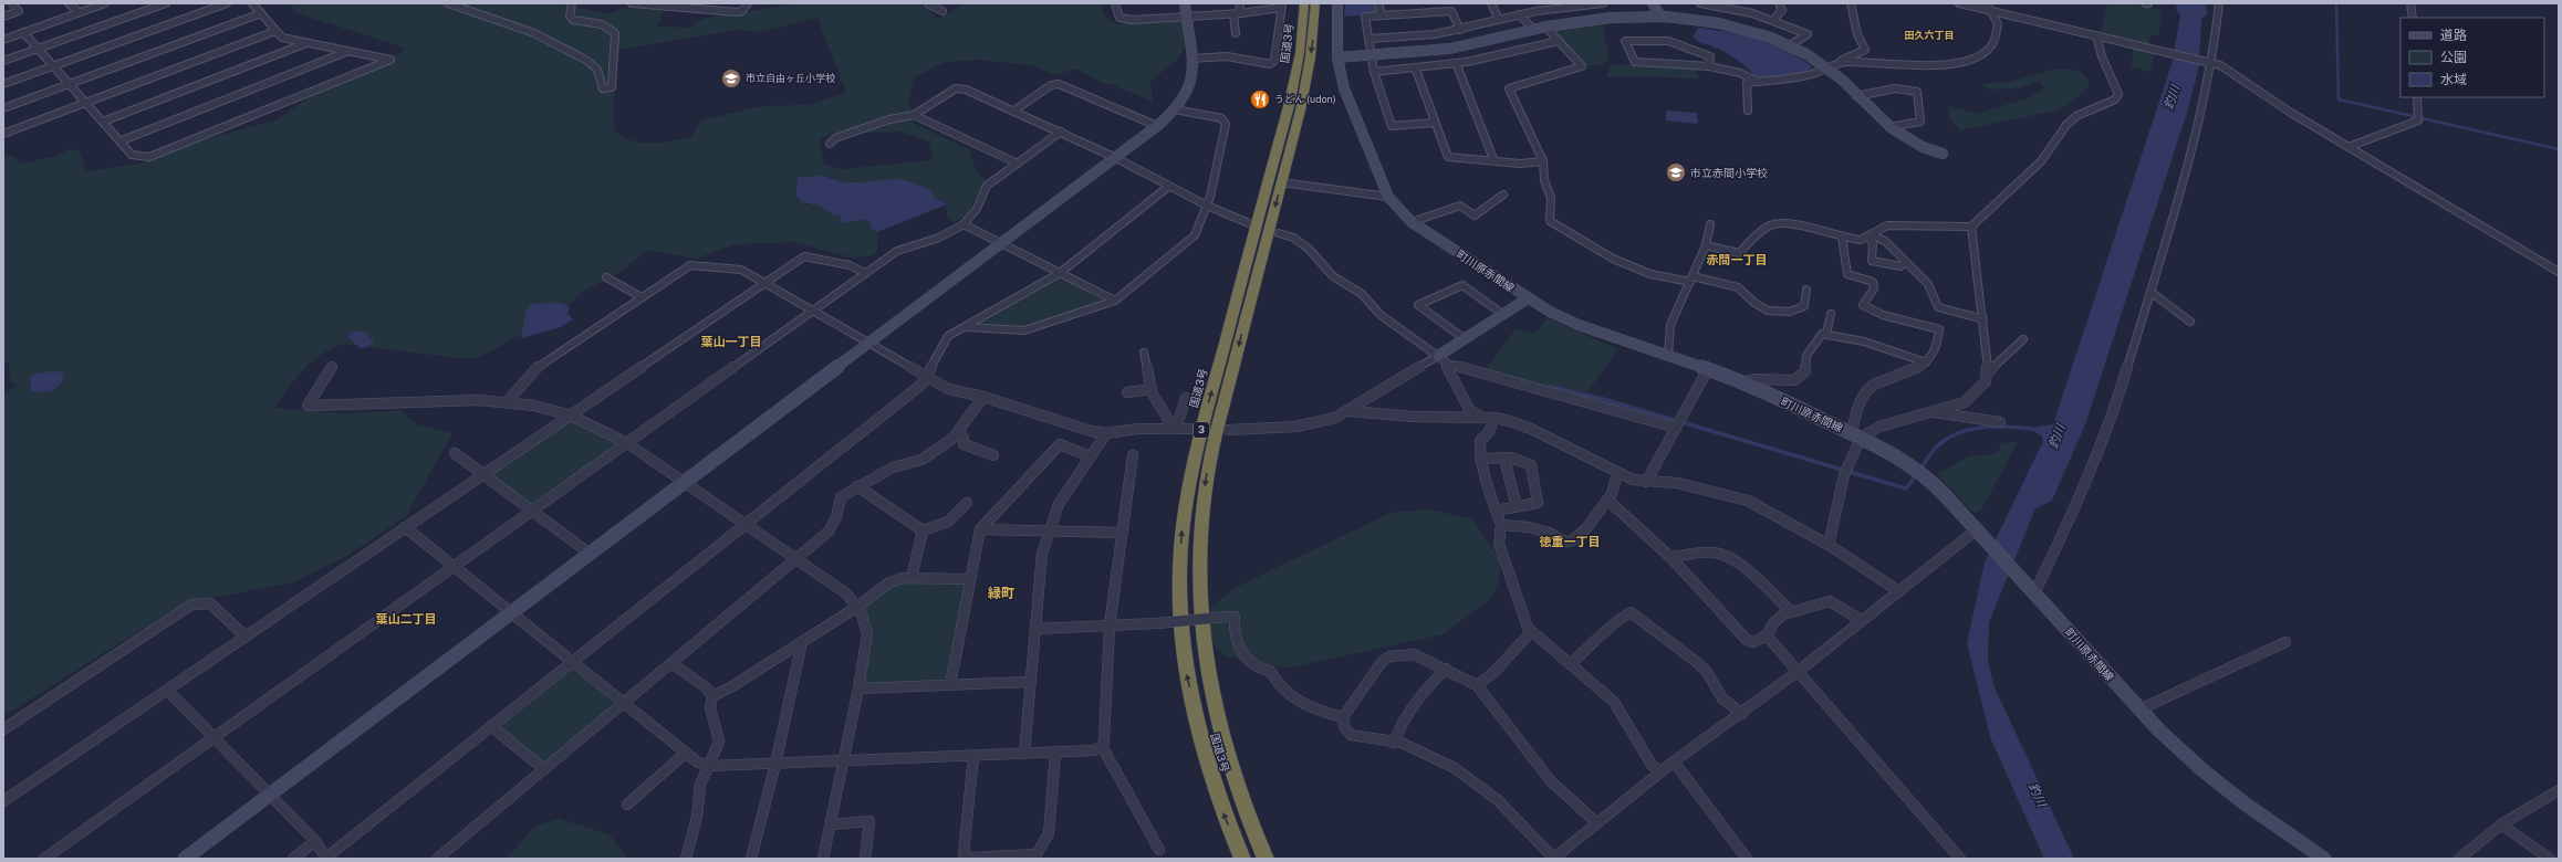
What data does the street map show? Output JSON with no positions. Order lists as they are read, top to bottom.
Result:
{
  "streets": {
    "highway": ["国道3号", "3"],
    "street": ["町川原赤間線"]
  },
  "districts": [
    "田久六丁目",
    "赤間一丁目",
    "葉山一丁目",
    "徳重一丁目",
    "緑町",
    "葉山二丁目"
  ],
  "water": ["釣川"],
  "places": {
    "school or university": ["市立自由ヶ丘小学校", "市立赤間小学校"],
    "restaurant": ["うどん (udon)"]
  },
  "legend": ["道路", "公園", "水域"]
}
